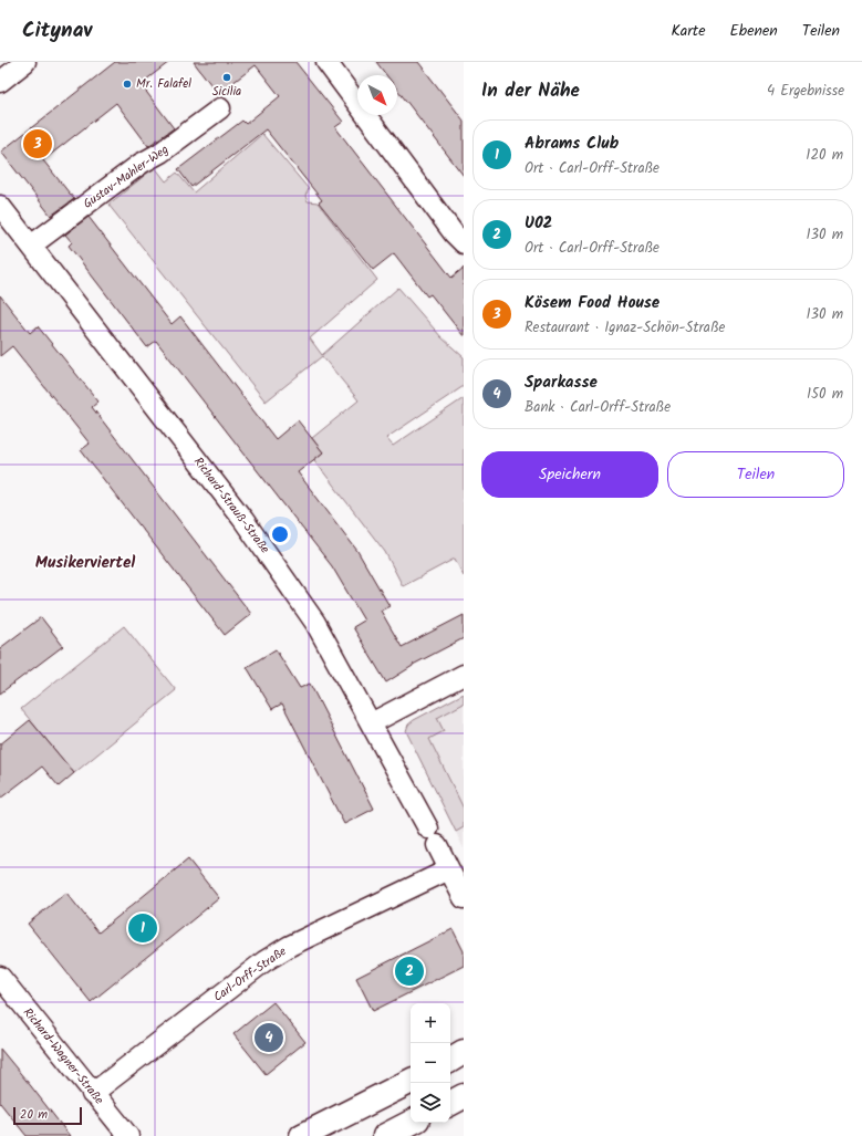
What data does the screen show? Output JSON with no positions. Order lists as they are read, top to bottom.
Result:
{
  "streets": {
    "street": [
      "Gustav-Mahler-Weg",
      "Richard-Strauß-Straße",
      "Carl-Orff-Straße",
      "Richard-Wagner-Straße"
    ]
  },
  "crossings": [
    ["Gustav-Mahler-Weg", "Richard-Strauß-Straße"],
    ["Carl-Orff-Straße", "Richard-Wagner-Straße"]
  ],
  "districts": ["Musikerviertel"],
  "places": ["Sicilia", "Mr. Falafel"],
  "scale_bar": "20 m",
  "north": "bottom right",
  "page": {
    "header": "Citynav",
    "nav": ["Karte", "Ebenen", "Teilen"],
    "heading": ["In der Nähe", "4 Ergebnisse"],
    "list": [
      {
        "mark": "1",
        "name": "Abrams Club",
        "note": "Ort · Carl-Orff-Straße",
        "value": "120 m"
      },
      {
        "mark": "2",
        "name": "U02",
        "note": "Ort · Carl-Orff-Straße",
        "value": "130 m"
      },
      {
        "mark": "3",
        "name": "Kösem Food House",
        "note": "Restaurant · Ignaz-Schön-Straße",
        "value": "130 m"
      },
      {
        "mark": "4",
        "name": "Sparkasse",
        "note": "Bank · Carl-Orff-Straße",
        "value": "150 m"
      }
    ],
    "pins": [
      "3",
      "1",
      "2",
      "4"
    ],
    "buttons": ["Speichern", "Teilen"],
    "map_buttons": ["+", "−"],
    "scale": "20 m"
  }
}
